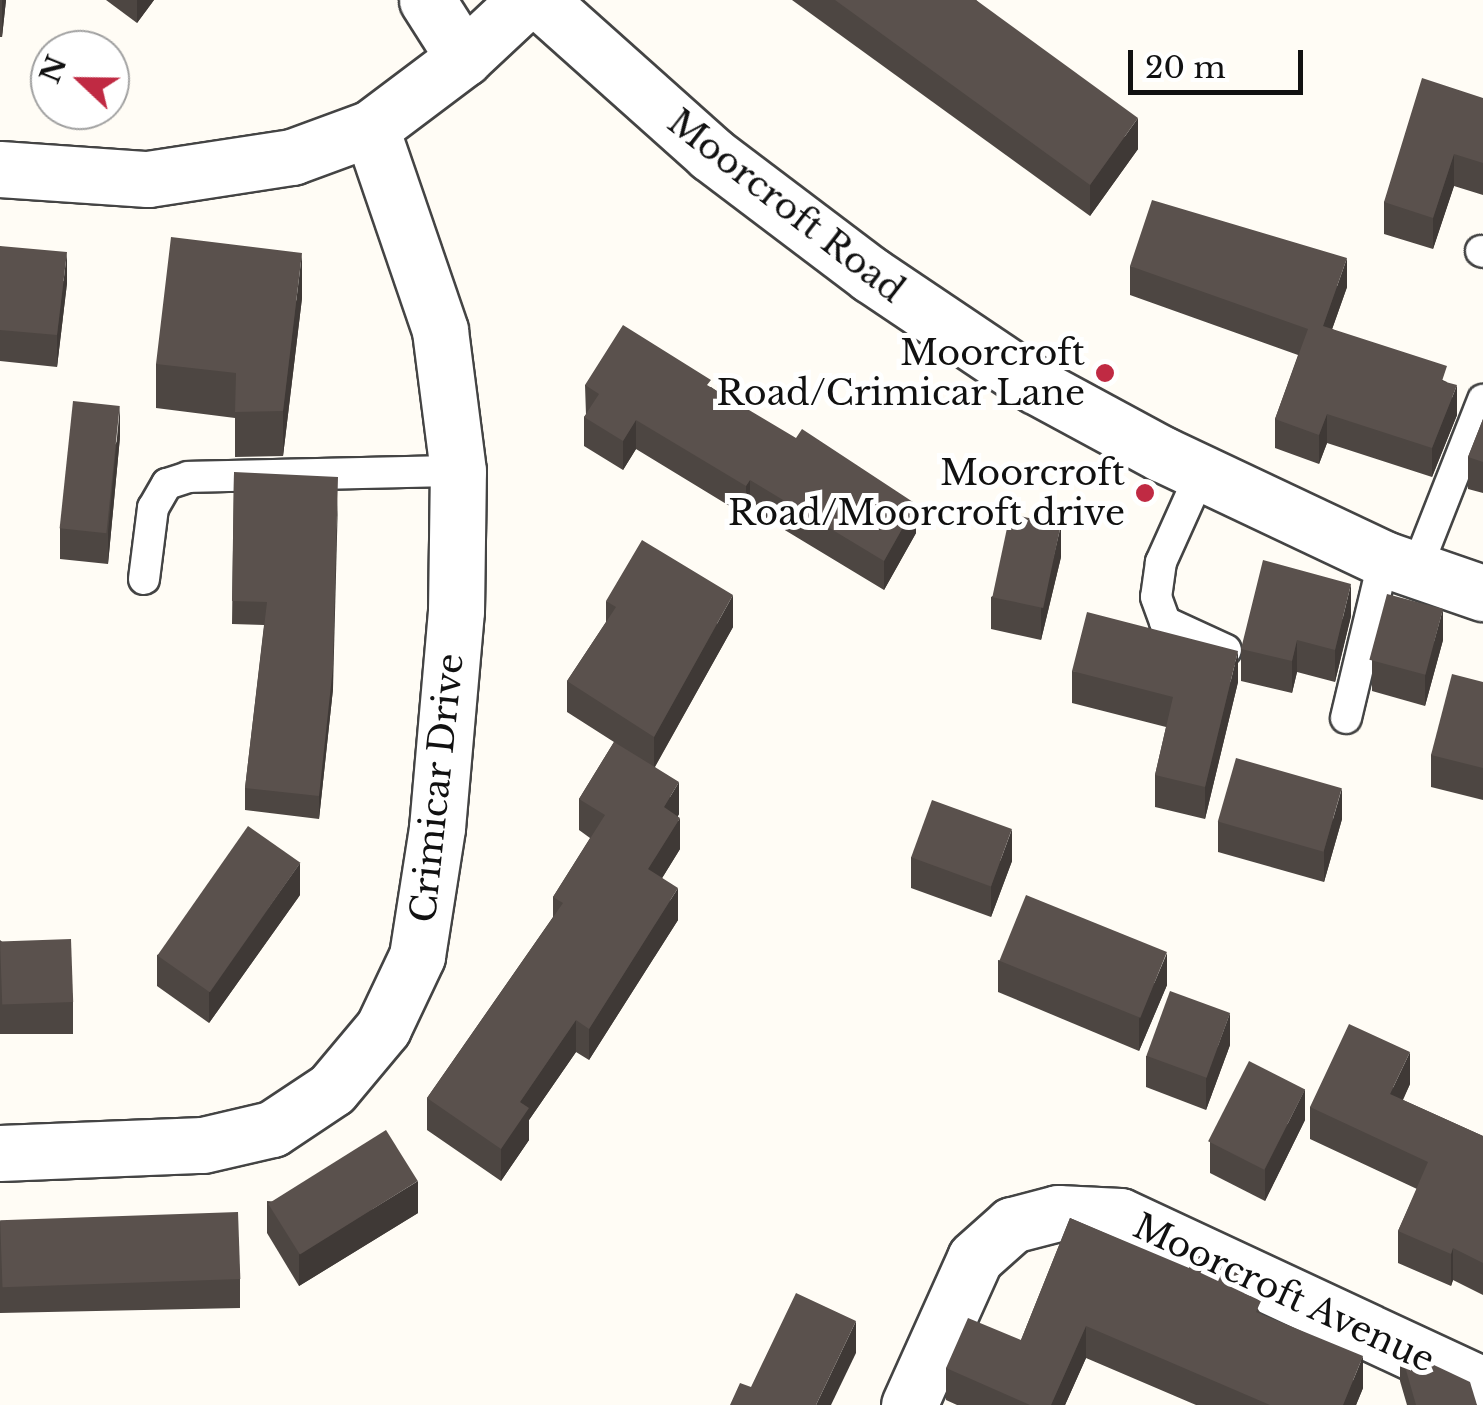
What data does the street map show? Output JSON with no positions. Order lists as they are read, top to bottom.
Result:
{
  "streets": {
    "street": ["Moorcroft Road", "Crimicar Drive", "Moorcroft Avenue"]
  },
  "places": ["Moorcroft Road/Crimicar Lane", "Moorcroft Road/Moorcroft drive"],
  "scale_bar": "20 m",
  "north": "left"
}
